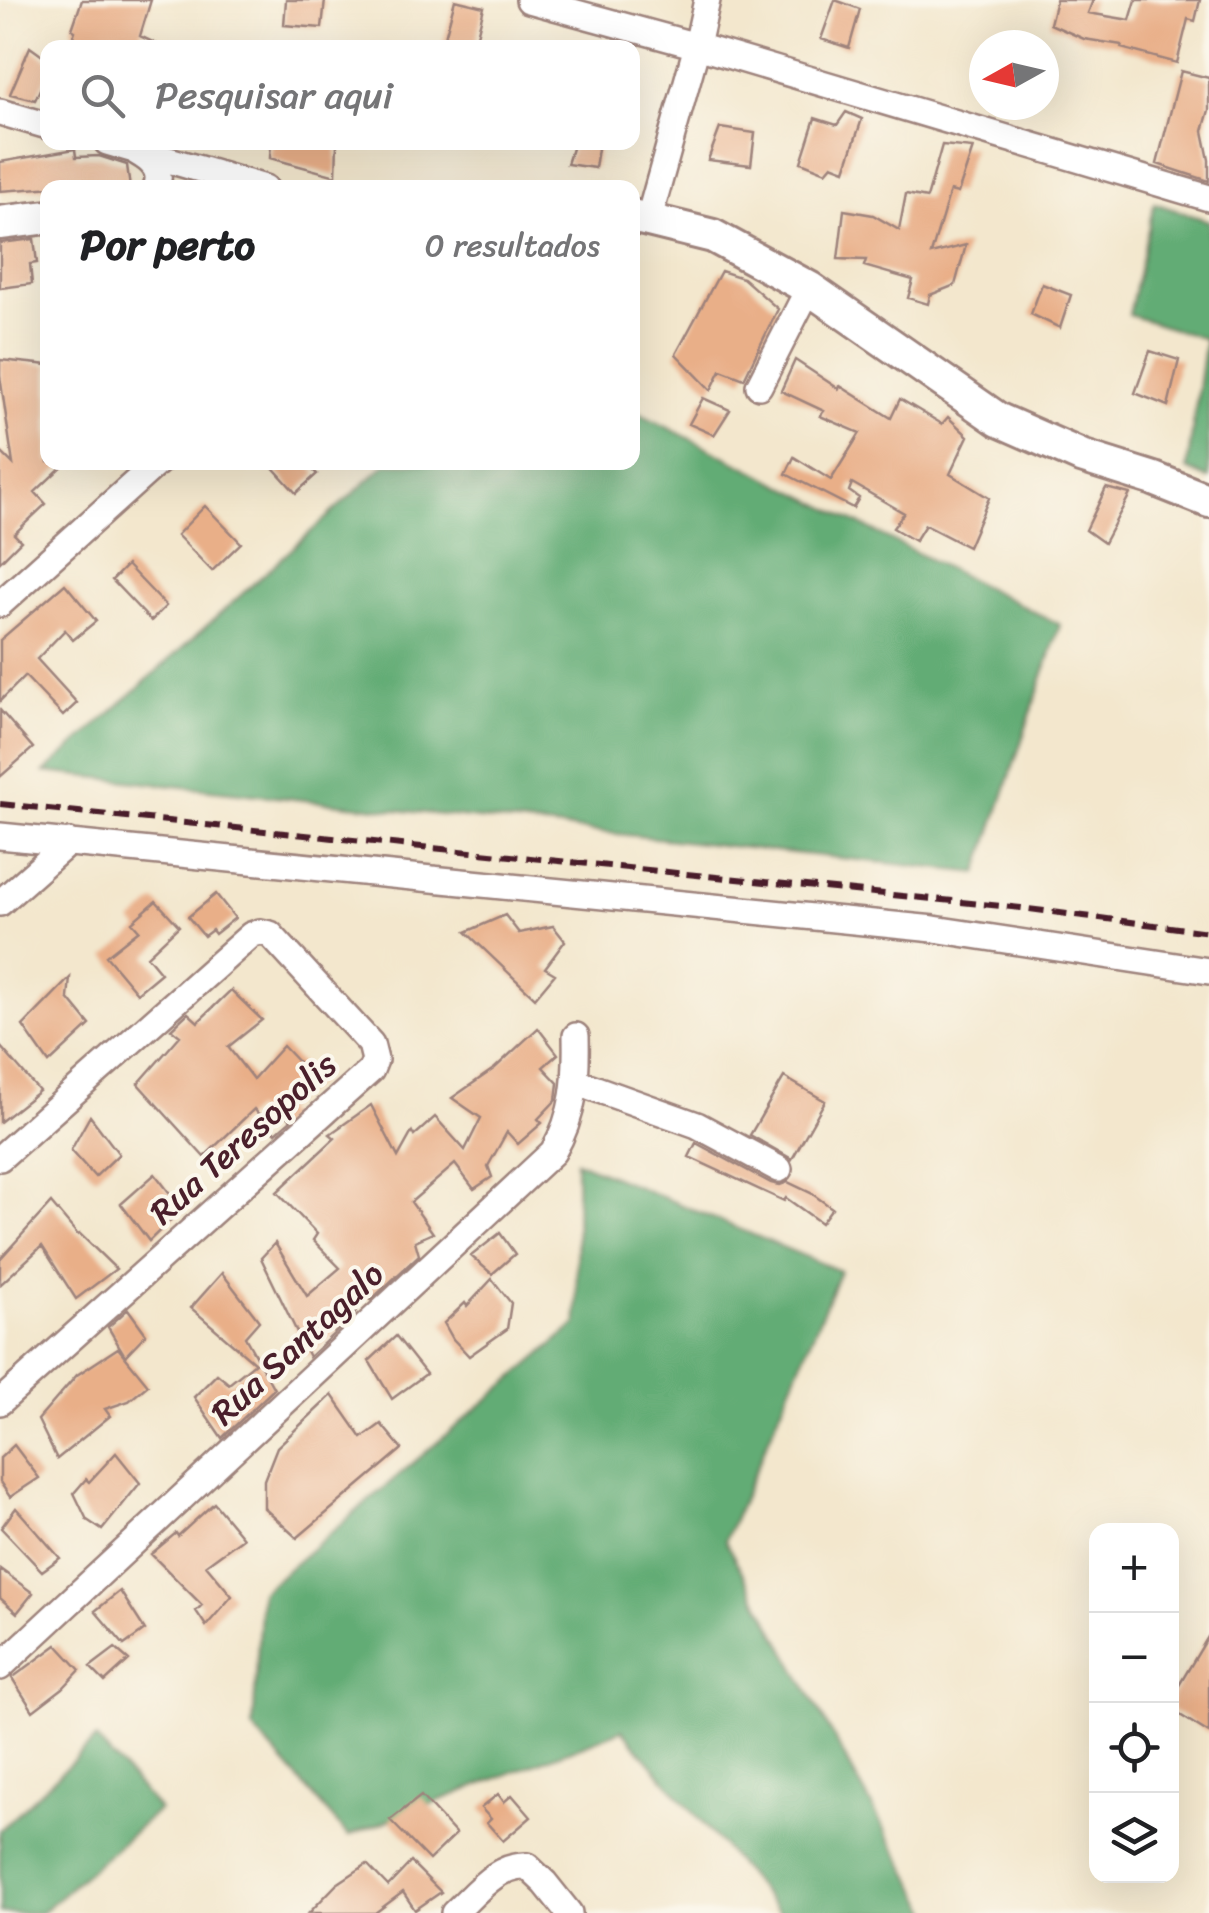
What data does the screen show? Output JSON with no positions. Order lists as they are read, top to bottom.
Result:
{
  "streets": {
    "street": ["Rua Teresopolis", "Rua Santagalo"]
  },
  "north": "left",
  "page": {
    "search": "Pesquisar aqui",
    "heading": ["Por perto", "0 resultados"],
    "map_buttons": ["+", "−"]
  }
}
